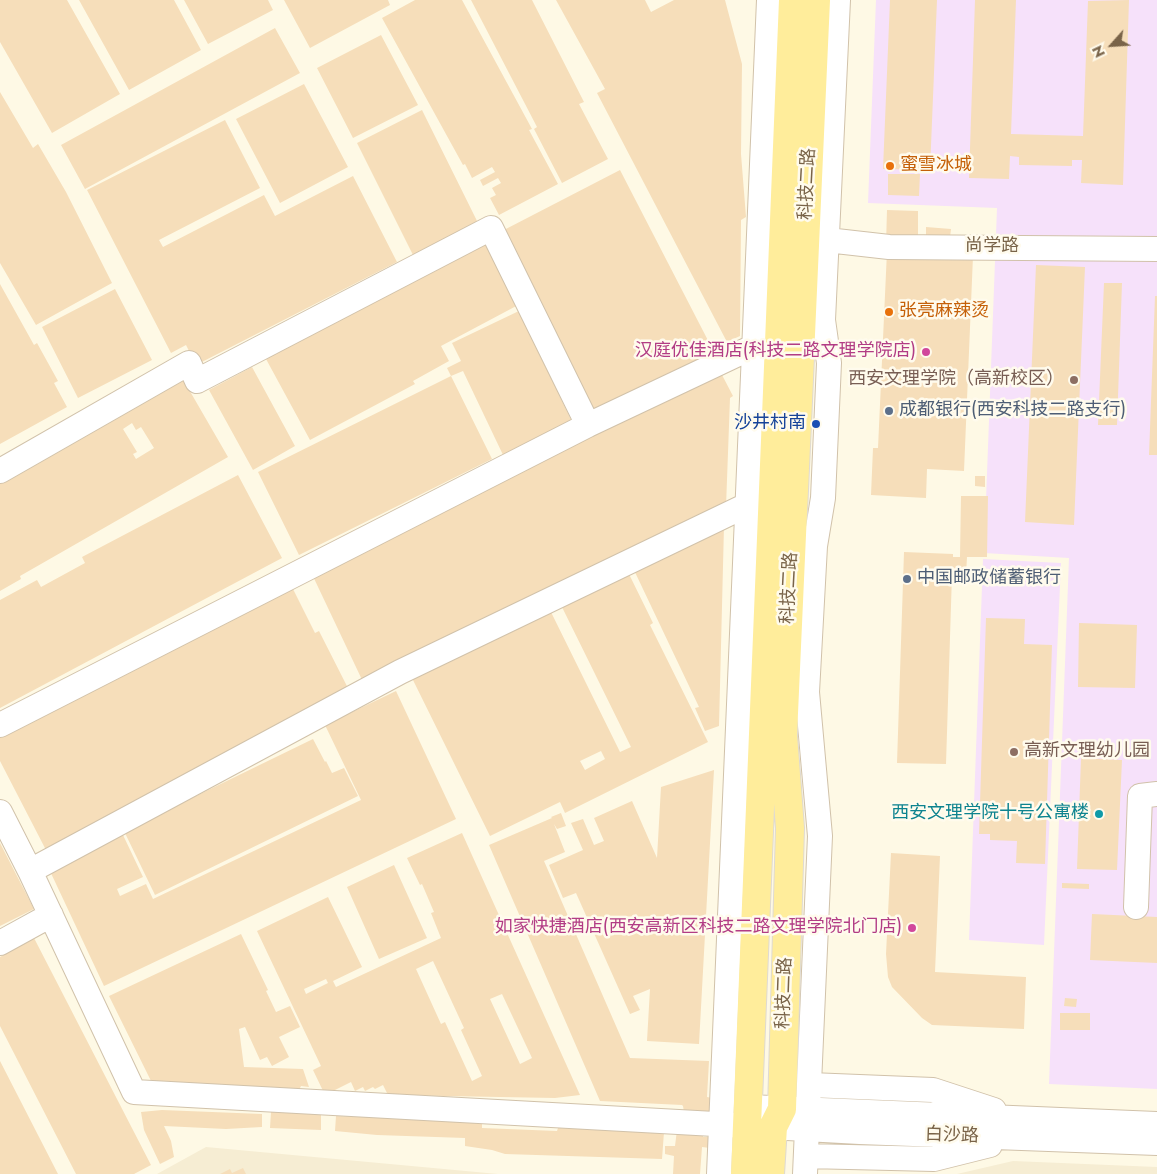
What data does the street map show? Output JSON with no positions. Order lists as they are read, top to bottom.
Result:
{
  "streets": {
    "main road": ["科技二路"],
    "street": ["尚学路", "白沙路"]
  },
  "crossings": [
    ["科技二路", "白沙路"]
  ],
  "places": [
    "蜜雪冰城",
    "张亮麻辣烫",
    "汉庭优佳酒店(科技二路文理学院店)",
    "西安文理学院（高新校区）",
    "成都银行(西安科技二路支行)",
    "沙井村南",
    "中国邮政储蓄银行",
    "高新文理幼儿园",
    "西安文理学院十号公寓楼",
    "如家快捷酒店(西安高新区科技二路文理学院北门店)"
  ],
  "north": "bottom left"
}
